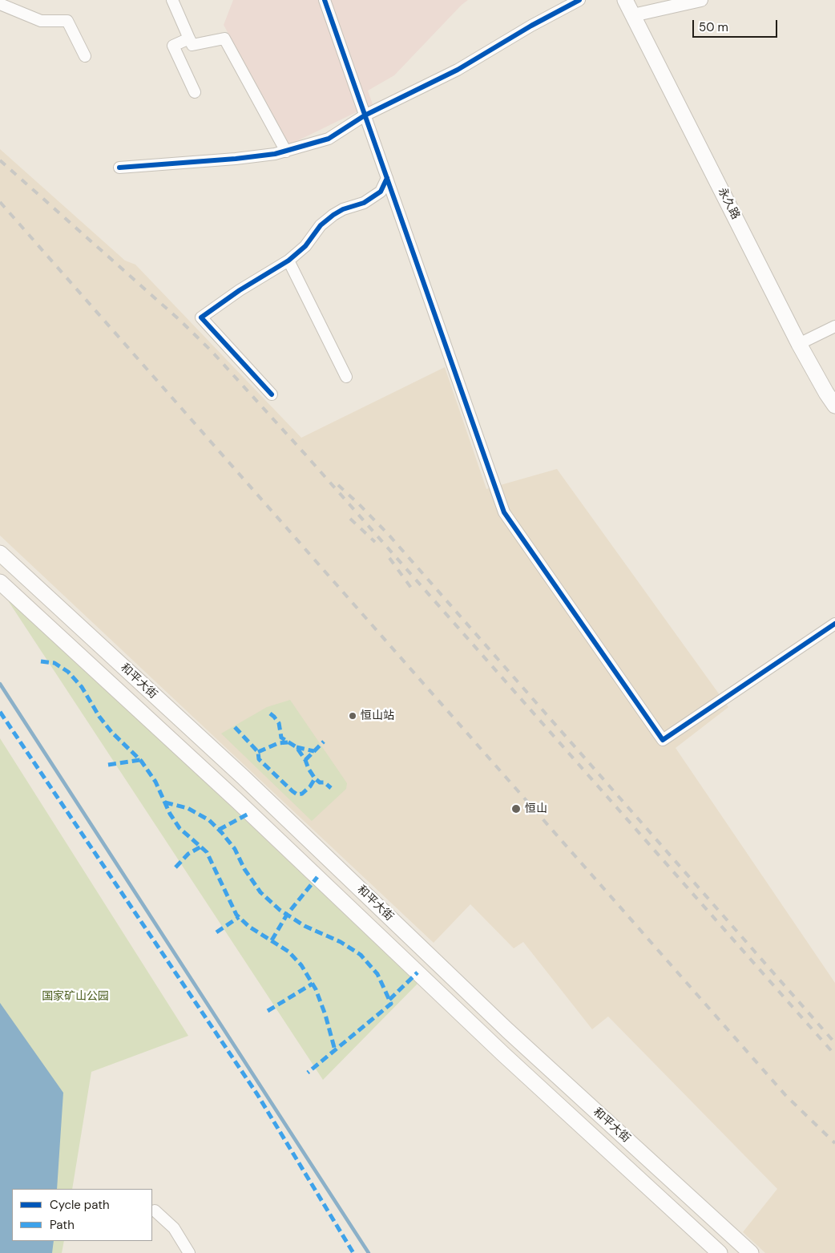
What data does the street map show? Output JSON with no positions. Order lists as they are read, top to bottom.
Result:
{
  "streets": {
    "main road": ["永久路", "和平大街"]
  },
  "parks": ["国家矿山公园"],
  "places": ["恒山站", "恒山"],
  "legend": ["Cycle path", "Path"],
  "scale_bar": "50 m"
}
